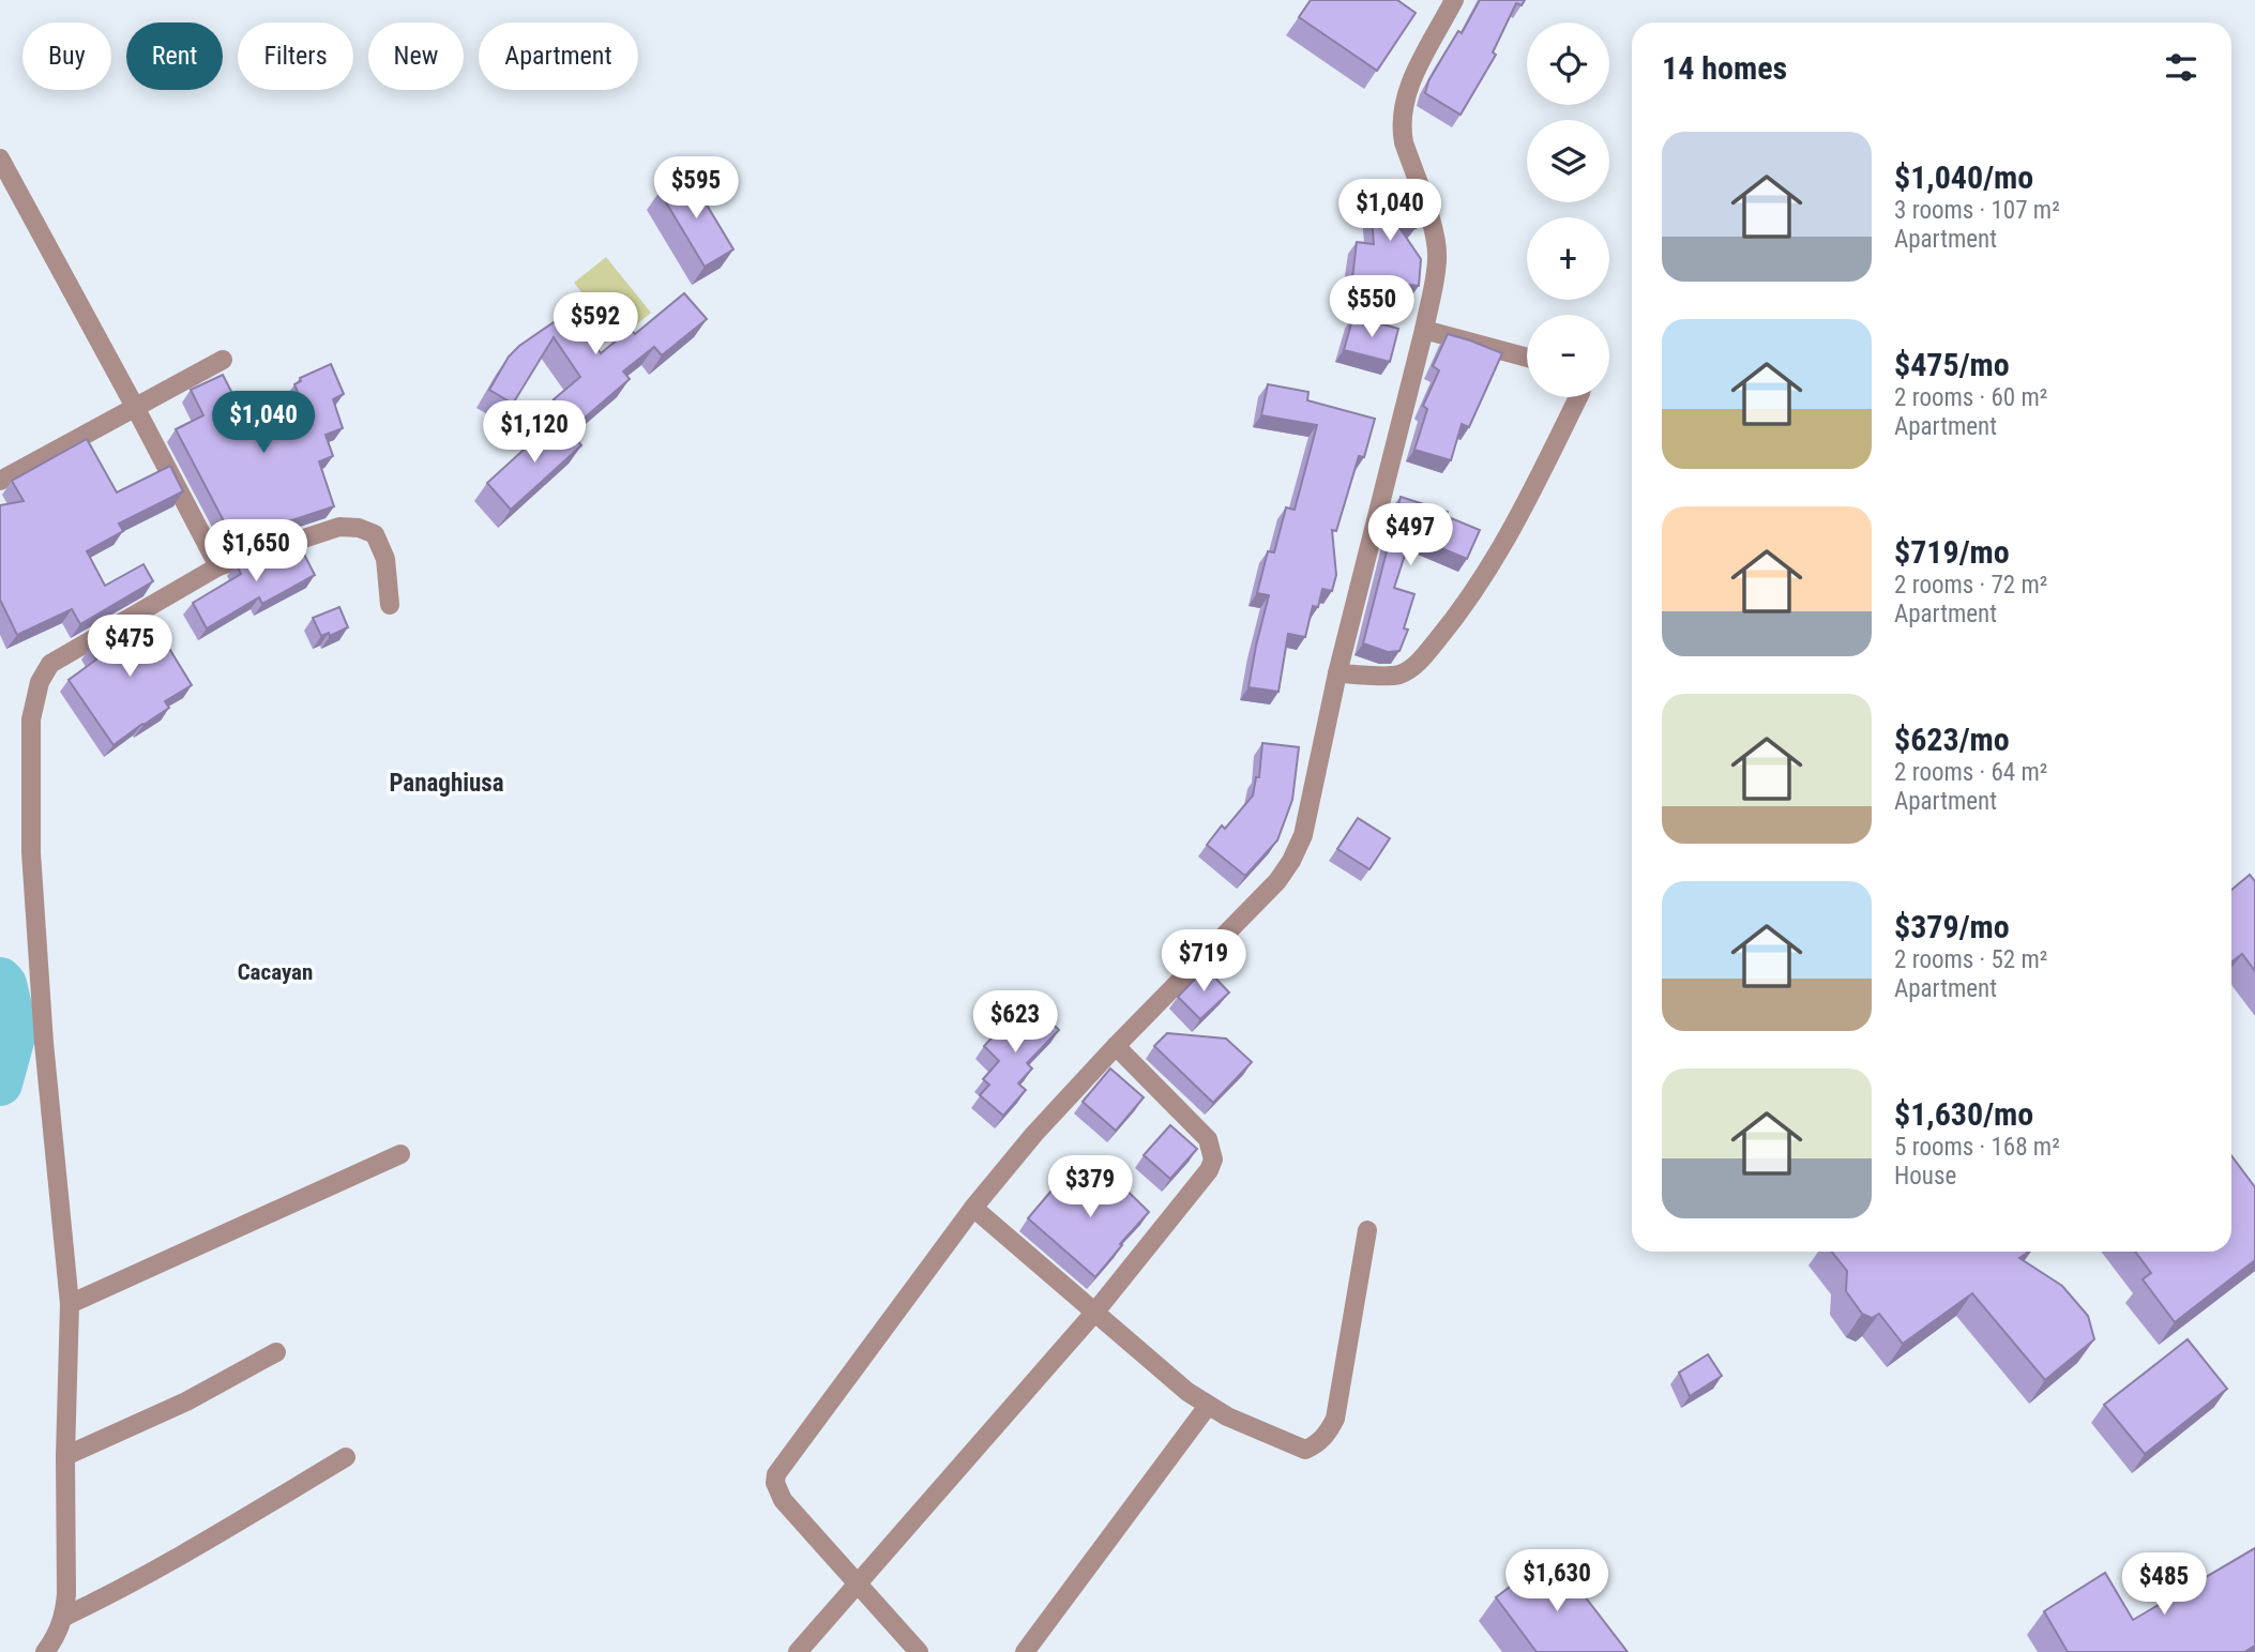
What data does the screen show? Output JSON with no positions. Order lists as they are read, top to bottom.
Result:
{
  "districts": ["Panaghiusa", "Cacayan"],
  "page": {
    "map_buttons": ["+", "−"],
    "chip": [
      "Buy",
      "Rent",
      "Filters",
      "New",
      "Apartment"
    ],
    "heading": "14 homes",
    "list": [
      {
        "name": "$1,040/mo",
        "note": "3 rooms · 107 m² · Apartment"
      },
      {
        "name": "$475/mo",
        "note": "2 rooms · 60 m² · Apartment"
      },
      {
        "name": "$719/mo",
        "note": "2 rooms · 72 m² · Apartment"
      },
      {
        "name": "$623/mo",
        "note": "2 rooms · 64 m² · Apartment"
      },
      {
        "name": "$379/mo",
        "note": "2 rooms · 52 m² · Apartment"
      },
      {
        "name": "$1,630/mo",
        "note": "5 rooms · 168 m² · House"
      }
    ],
    "price": [
      "$595",
      "$1,040",
      "$550",
      "$592",
      "$1,040",
      "$1,120",
      "$497",
      "$1,650",
      "$475",
      "$719",
      "$623",
      "$379",
      "$1,630",
      "$485"
    ]
  }
}
